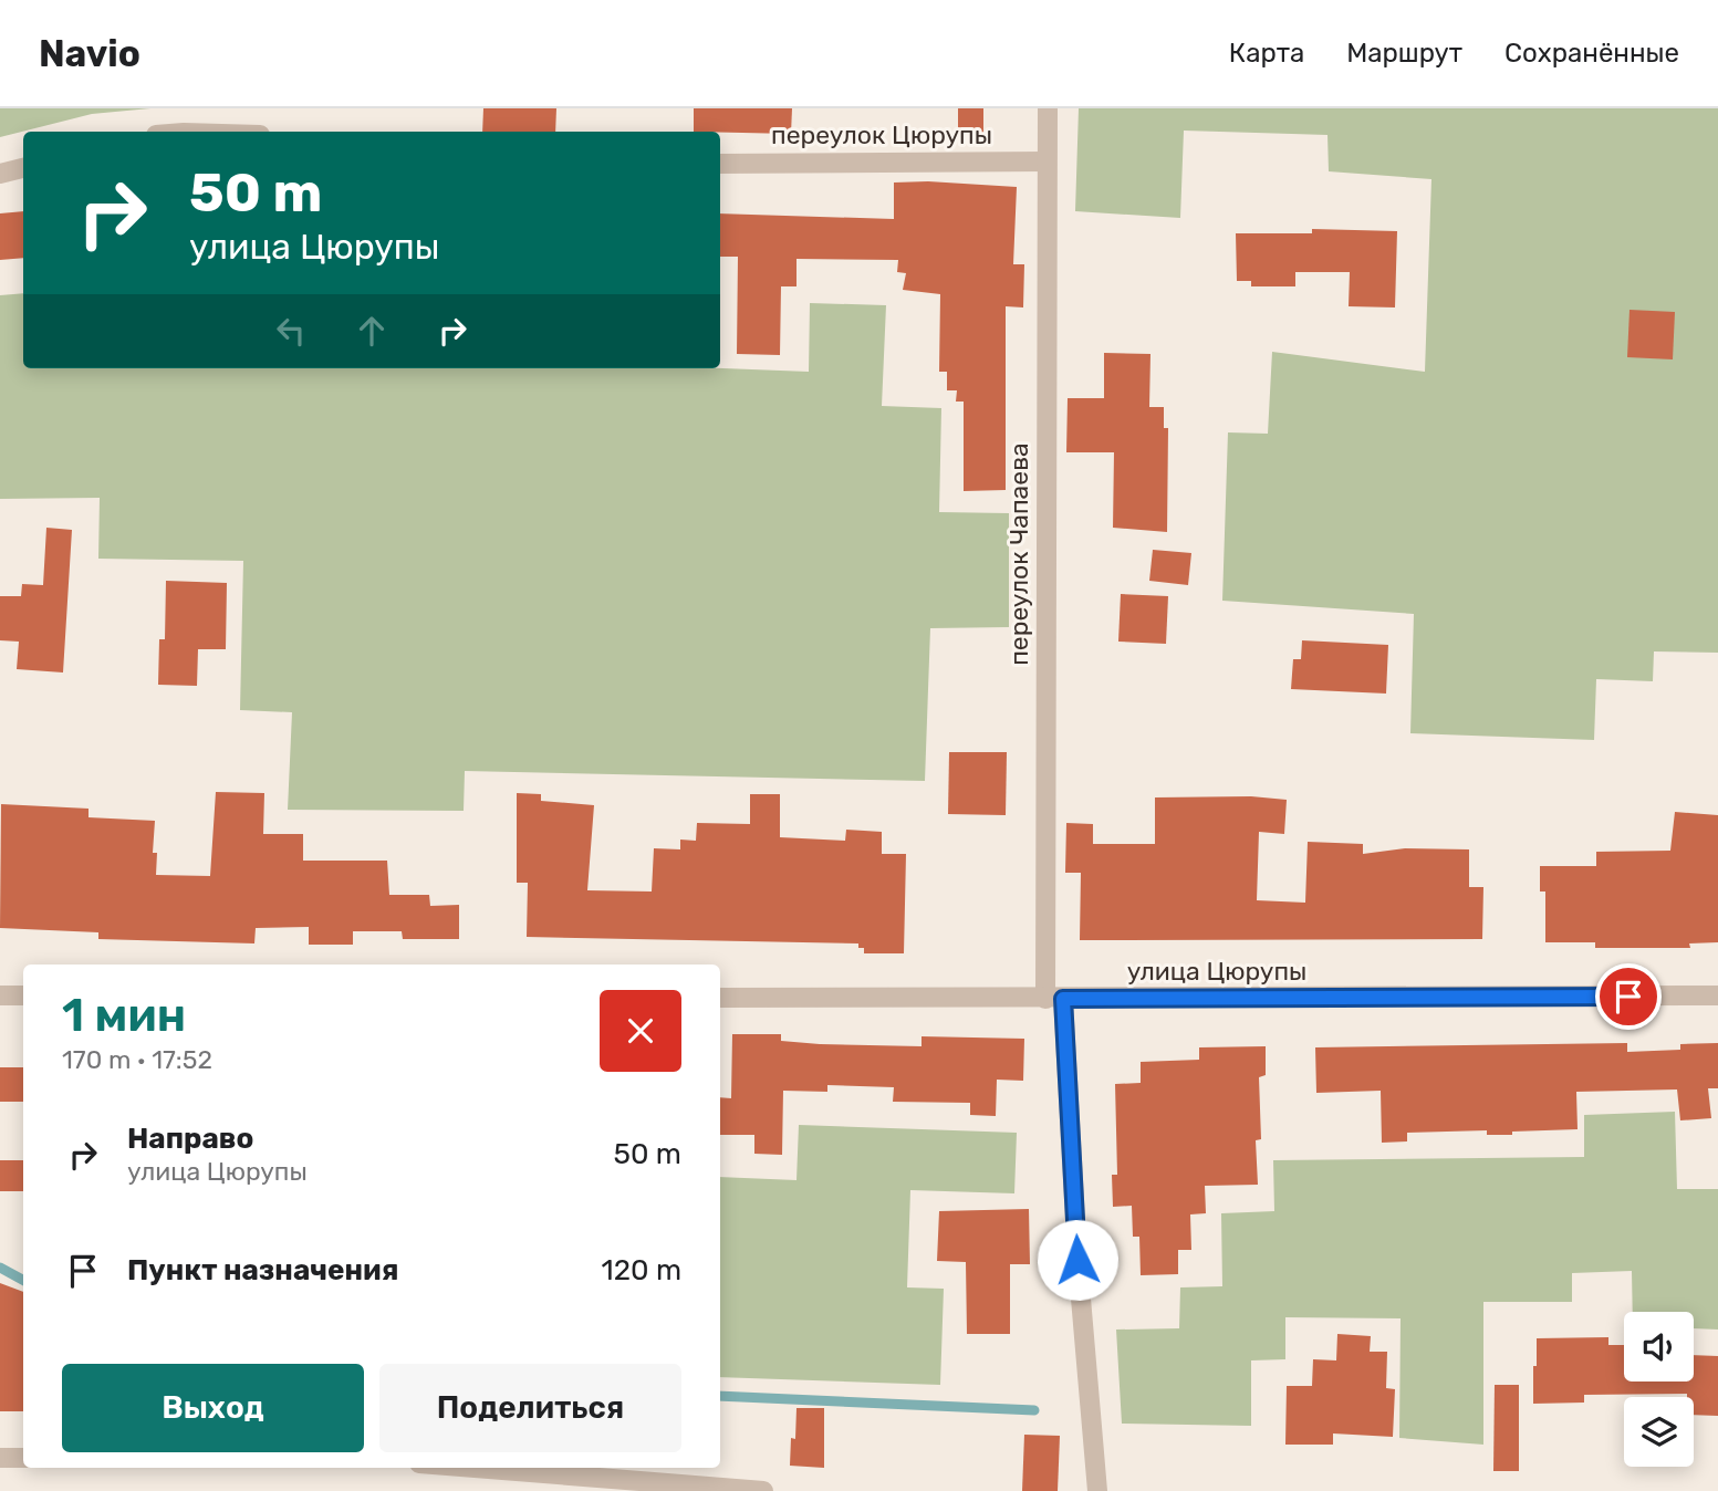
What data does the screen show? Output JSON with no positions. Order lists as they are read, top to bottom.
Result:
{
  "streets": {
    "street": ["переулок Цюрупы", "переулок Чапаева", "улица Цюрупы"]
  },
  "crossings": [
    ["переулок Цюрупы", "переулок Чапаева"],
    ["переулок Чапаева", "улица Цюрупы"]
  ],
  "page": {
    "header": "Navio",
    "nav": ["Карта", "Маршрут", "Сохранённые"],
    "turn": ["50 m", "улица Цюрупы"],
    "heading": ["1 мин", "170 m · 17:52"],
    "list": [
      {
        "name": "Направо",
        "note": "улица Цюрупы",
        "value": "50 m"
      },
      {
        "name": "Пункт назначения",
        "value": "120 m"
      }
    ],
    "buttons": ["Выход", "Поделиться"]
  }
}
